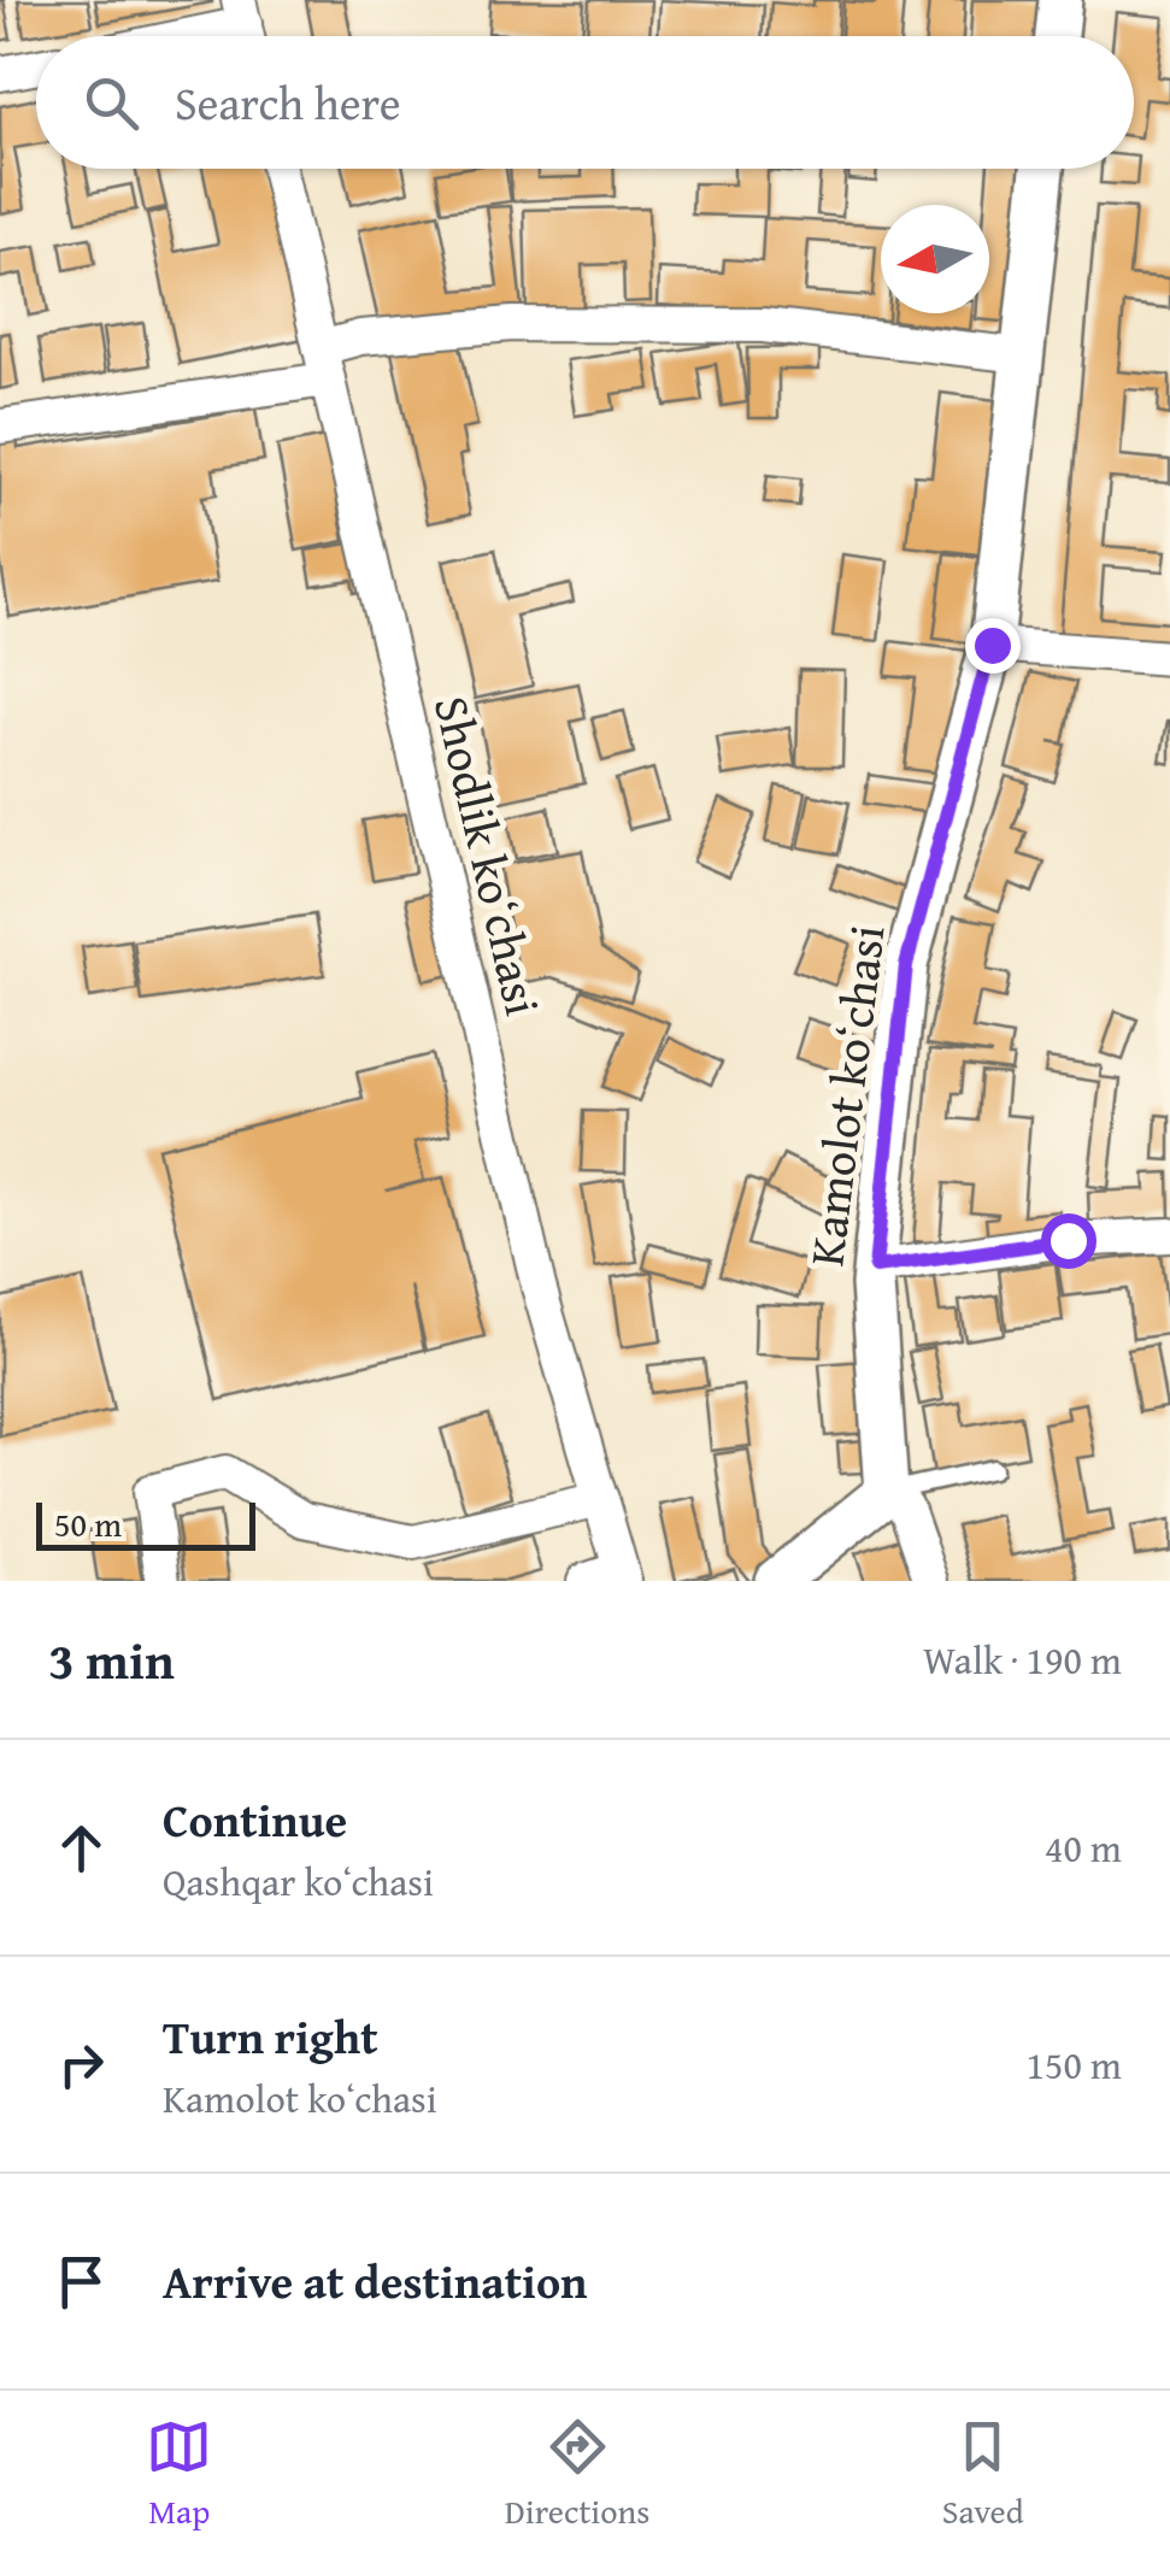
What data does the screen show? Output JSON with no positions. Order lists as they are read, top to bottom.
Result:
{
  "streets": {
    "street": ["Shodlik koʻchasi", "Kamolot koʻchasi"]
  },
  "scale_bar": "50 m",
  "north": "left",
  "page": {
    "search": "Search here",
    "scale": "50 m",
    "heading": ["3 min", "Walk · 190 m"],
    "list": [
      ["Continue", "Qashqar koʻchasi", "40 m"],
      ["Turn right", "Kamolot koʻchasi", "150 m"],
      "Arrive at destination"
    ],
    "nav": ["Map", "Directions", "Saved"]
  }
}
